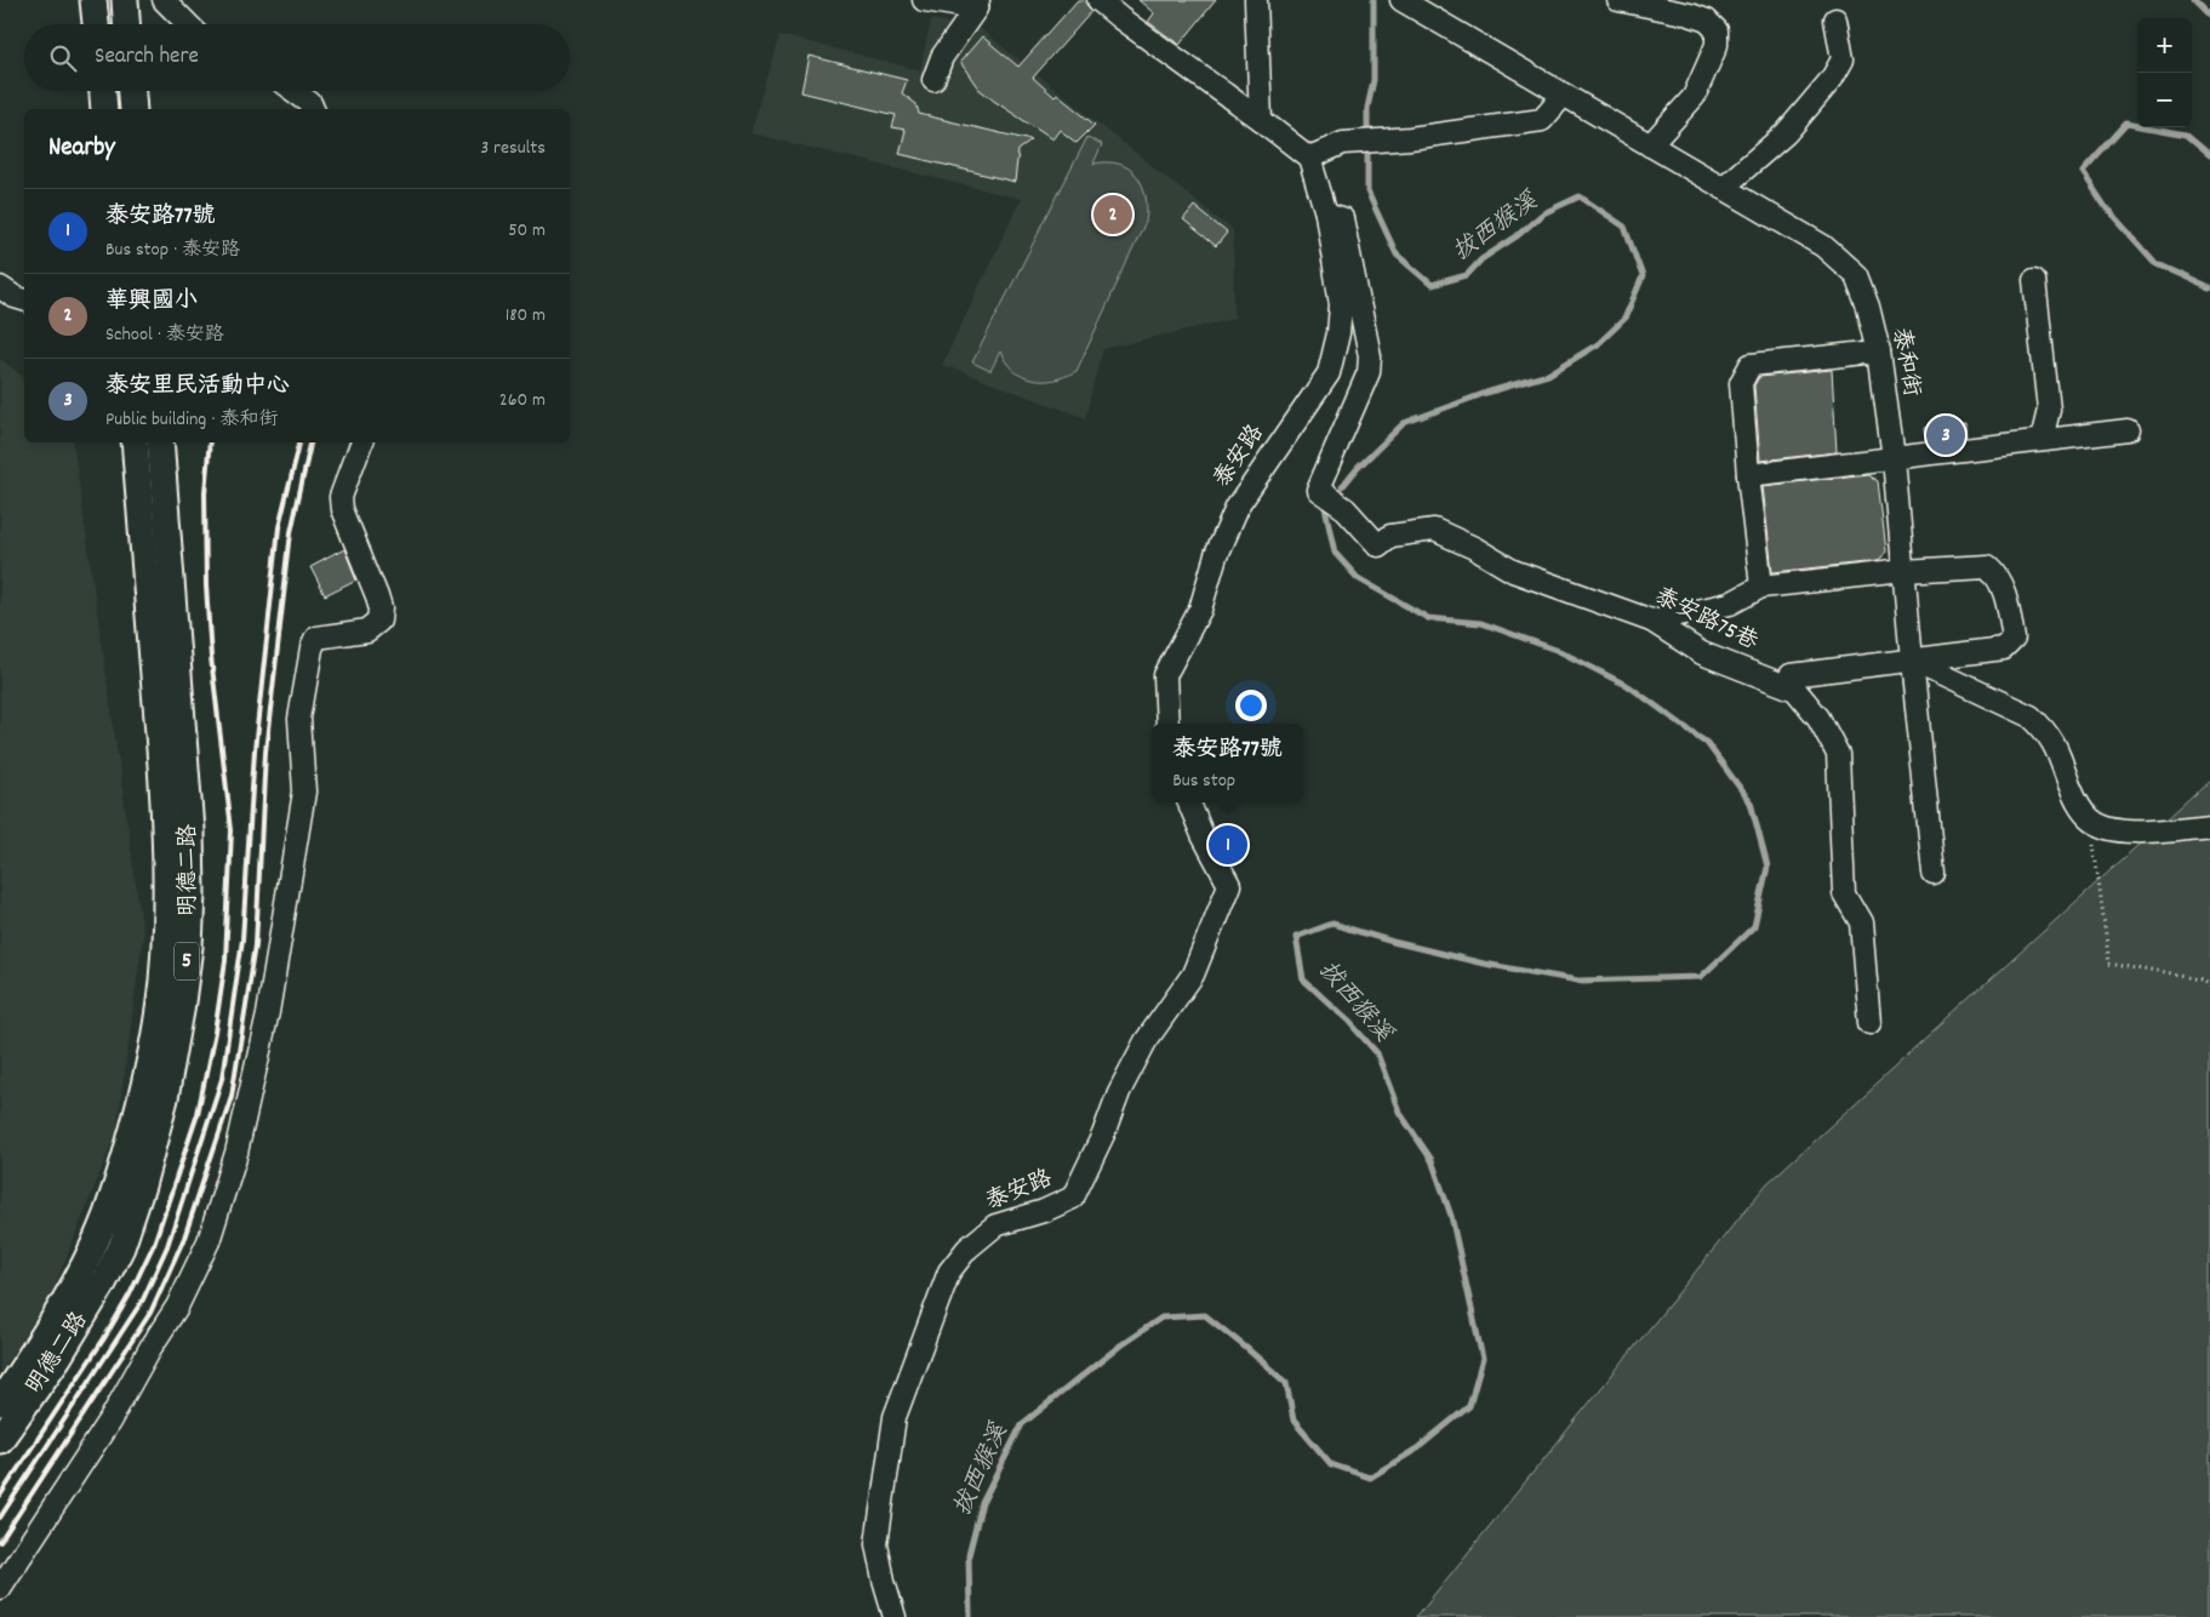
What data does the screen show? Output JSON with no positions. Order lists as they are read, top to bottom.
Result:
{
  "streets": {
    "main road": ["明德二路", "5"],
    "street": ["泰和街", "泰安路", "泰安路75巷"]
  },
  "crossings": [
    ["泰安路", "泰安路75巷"]
  ],
  "water": ["拔西猴溪"],
  "page": {
    "map_buttons": ["+", "−"],
    "search": "Search here",
    "heading": ["Nearby", "3 results"],
    "list": [
      {
        "mark": "1",
        "name": "泰安路77號",
        "note": "Bus stop · 泰安路",
        "value": "50 m"
      },
      {
        "mark": "2",
        "name": "華興國小",
        "note": "School · 泰安路",
        "value": "180 m"
      },
      {
        "mark": "3",
        "name": "泰安里民活動中心",
        "note": "Public building · 泰和街",
        "value": "260 m"
      }
    ],
    "pins": ["2", "3", "1"],
    "popup": ["泰安路77號", "Bus stop"]
  }
}
